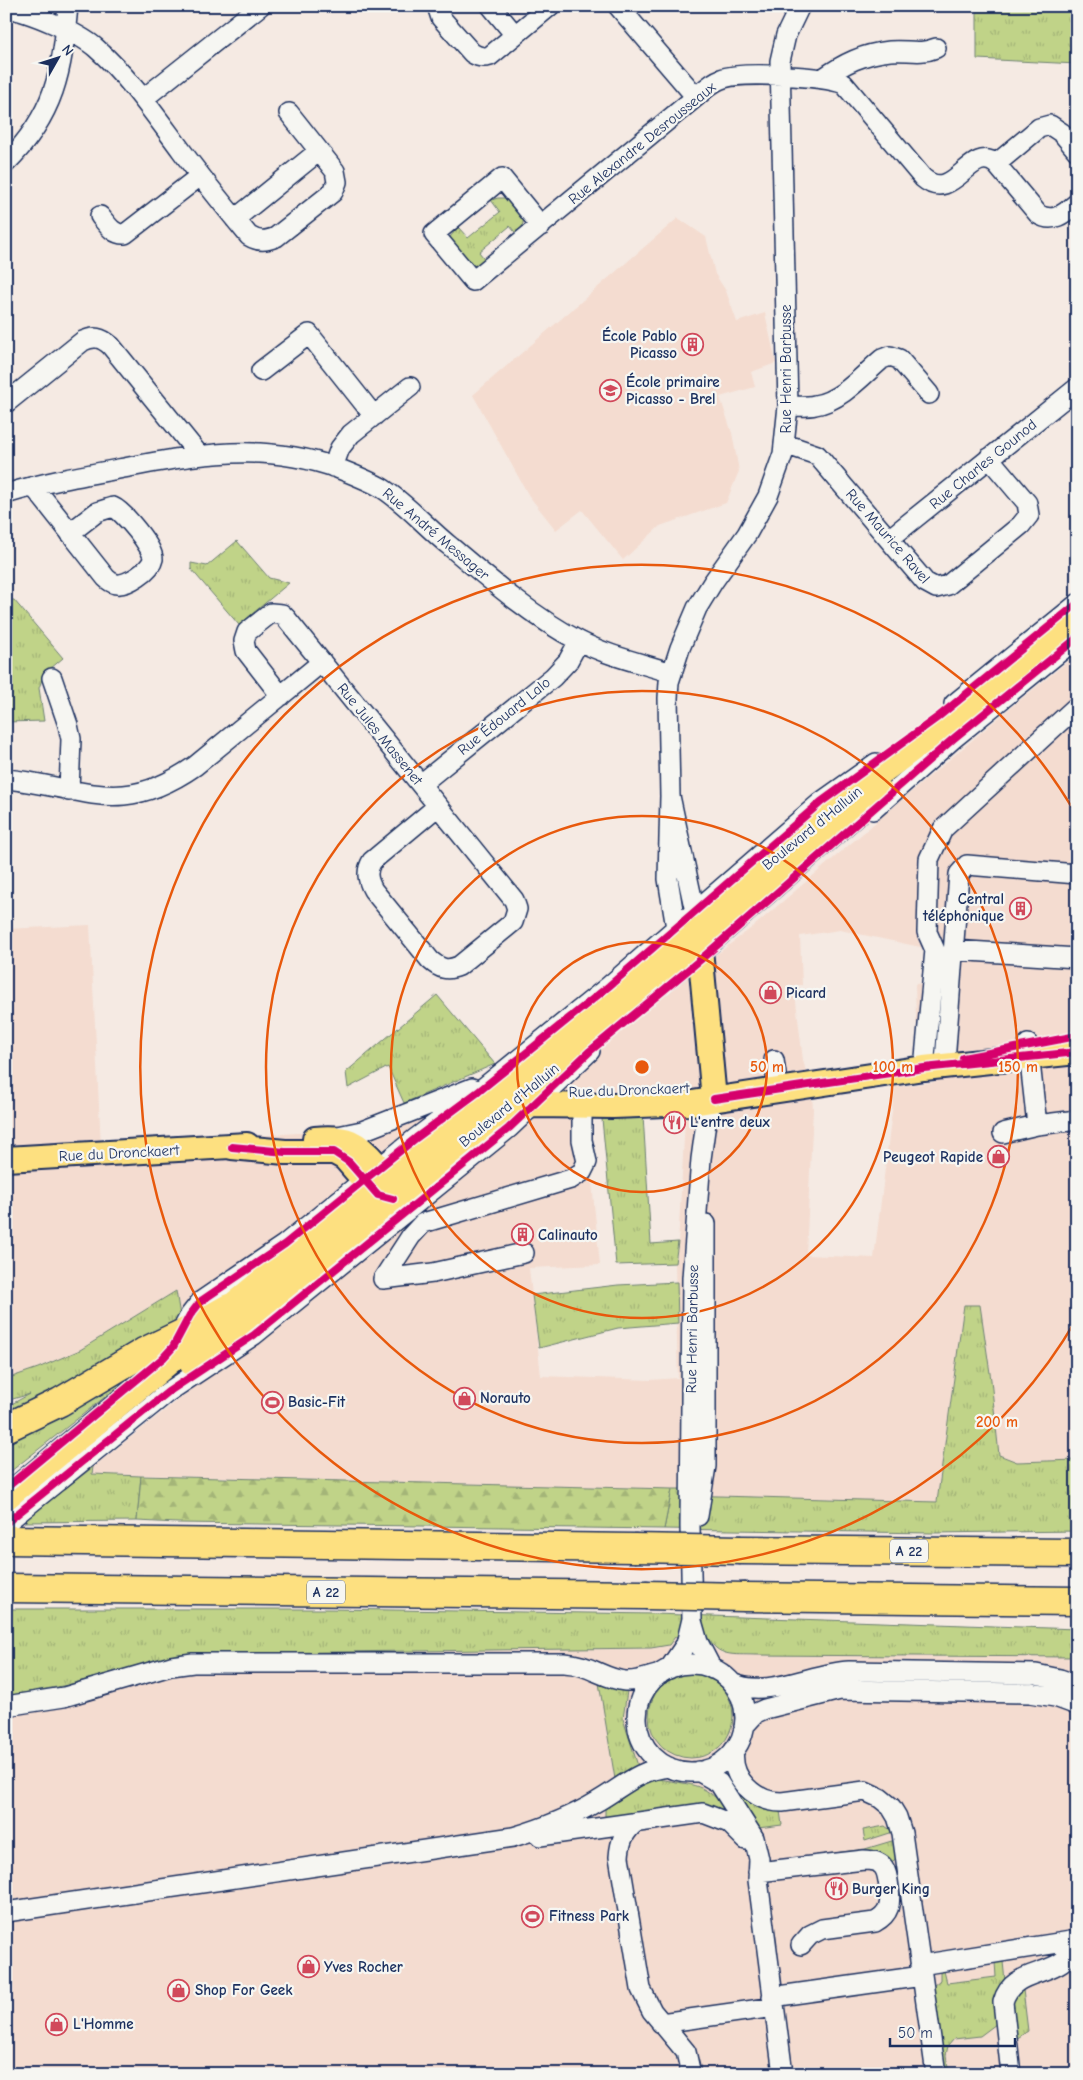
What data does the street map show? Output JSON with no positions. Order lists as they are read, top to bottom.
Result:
{
  "streets": {
    "highway": ["A 22"],
    "main road": ["Rue Henri Barbusse", "Boulevard d'Halluin", "Rue du Dronckaert"],
    "street": [
      "Rue Alexandre Desrousseaux",
      "Rue Charles Gounod",
      "Rue André Messager",
      "Rue Maurice Ravel",
      "Rue Édouard Lalo",
      "Rue Jules Massenet"
    ]
  },
  "crossings": [
    ["Rue Alexandre Desrousseaux", "Rue Henri Barbusse"],
    ["Rue Henri Barbusse", "Rue André Messager"],
    ["Rue Henri Barbusse", "Rue Maurice Ravel"],
    ["Rue Henri Barbusse", "Boulevard d'Halluin"],
    ["Rue Henri Barbusse", "Rue du Dronckaert"],
    ["Rue Charles Gounod", "Rue Maurice Ravel"],
    ["Rue André Messager", "Rue Édouard Lalo"],
    ["Rue Édouard Lalo", "Rue Jules Massenet"],
    ["Boulevard d'Halluin", "Rue du Dronckaert"]
  ],
  "places": {
    "building": ["École Pablo Picasso", "Central téléphonique", "Calinauto"],
    "school or university": ["École primaire Picasso - Brel"],
    "shop": [
      "Picard",
      "Peugeot Rapide",
      "Norauto",
      "Yves Rocher",
      "Shop For Geek",
      "L'Homme"
    ],
    "restaurant": ["L'entre deux", "Burger King"],
    "sports": ["Basic-Fit", "Fitness Park"]
  },
  "scale_bar": "50 m",
  "north": "top right",
  "rings": [
    "50 m",
    "100 m",
    "150 m",
    "200 m"
  ]
}
